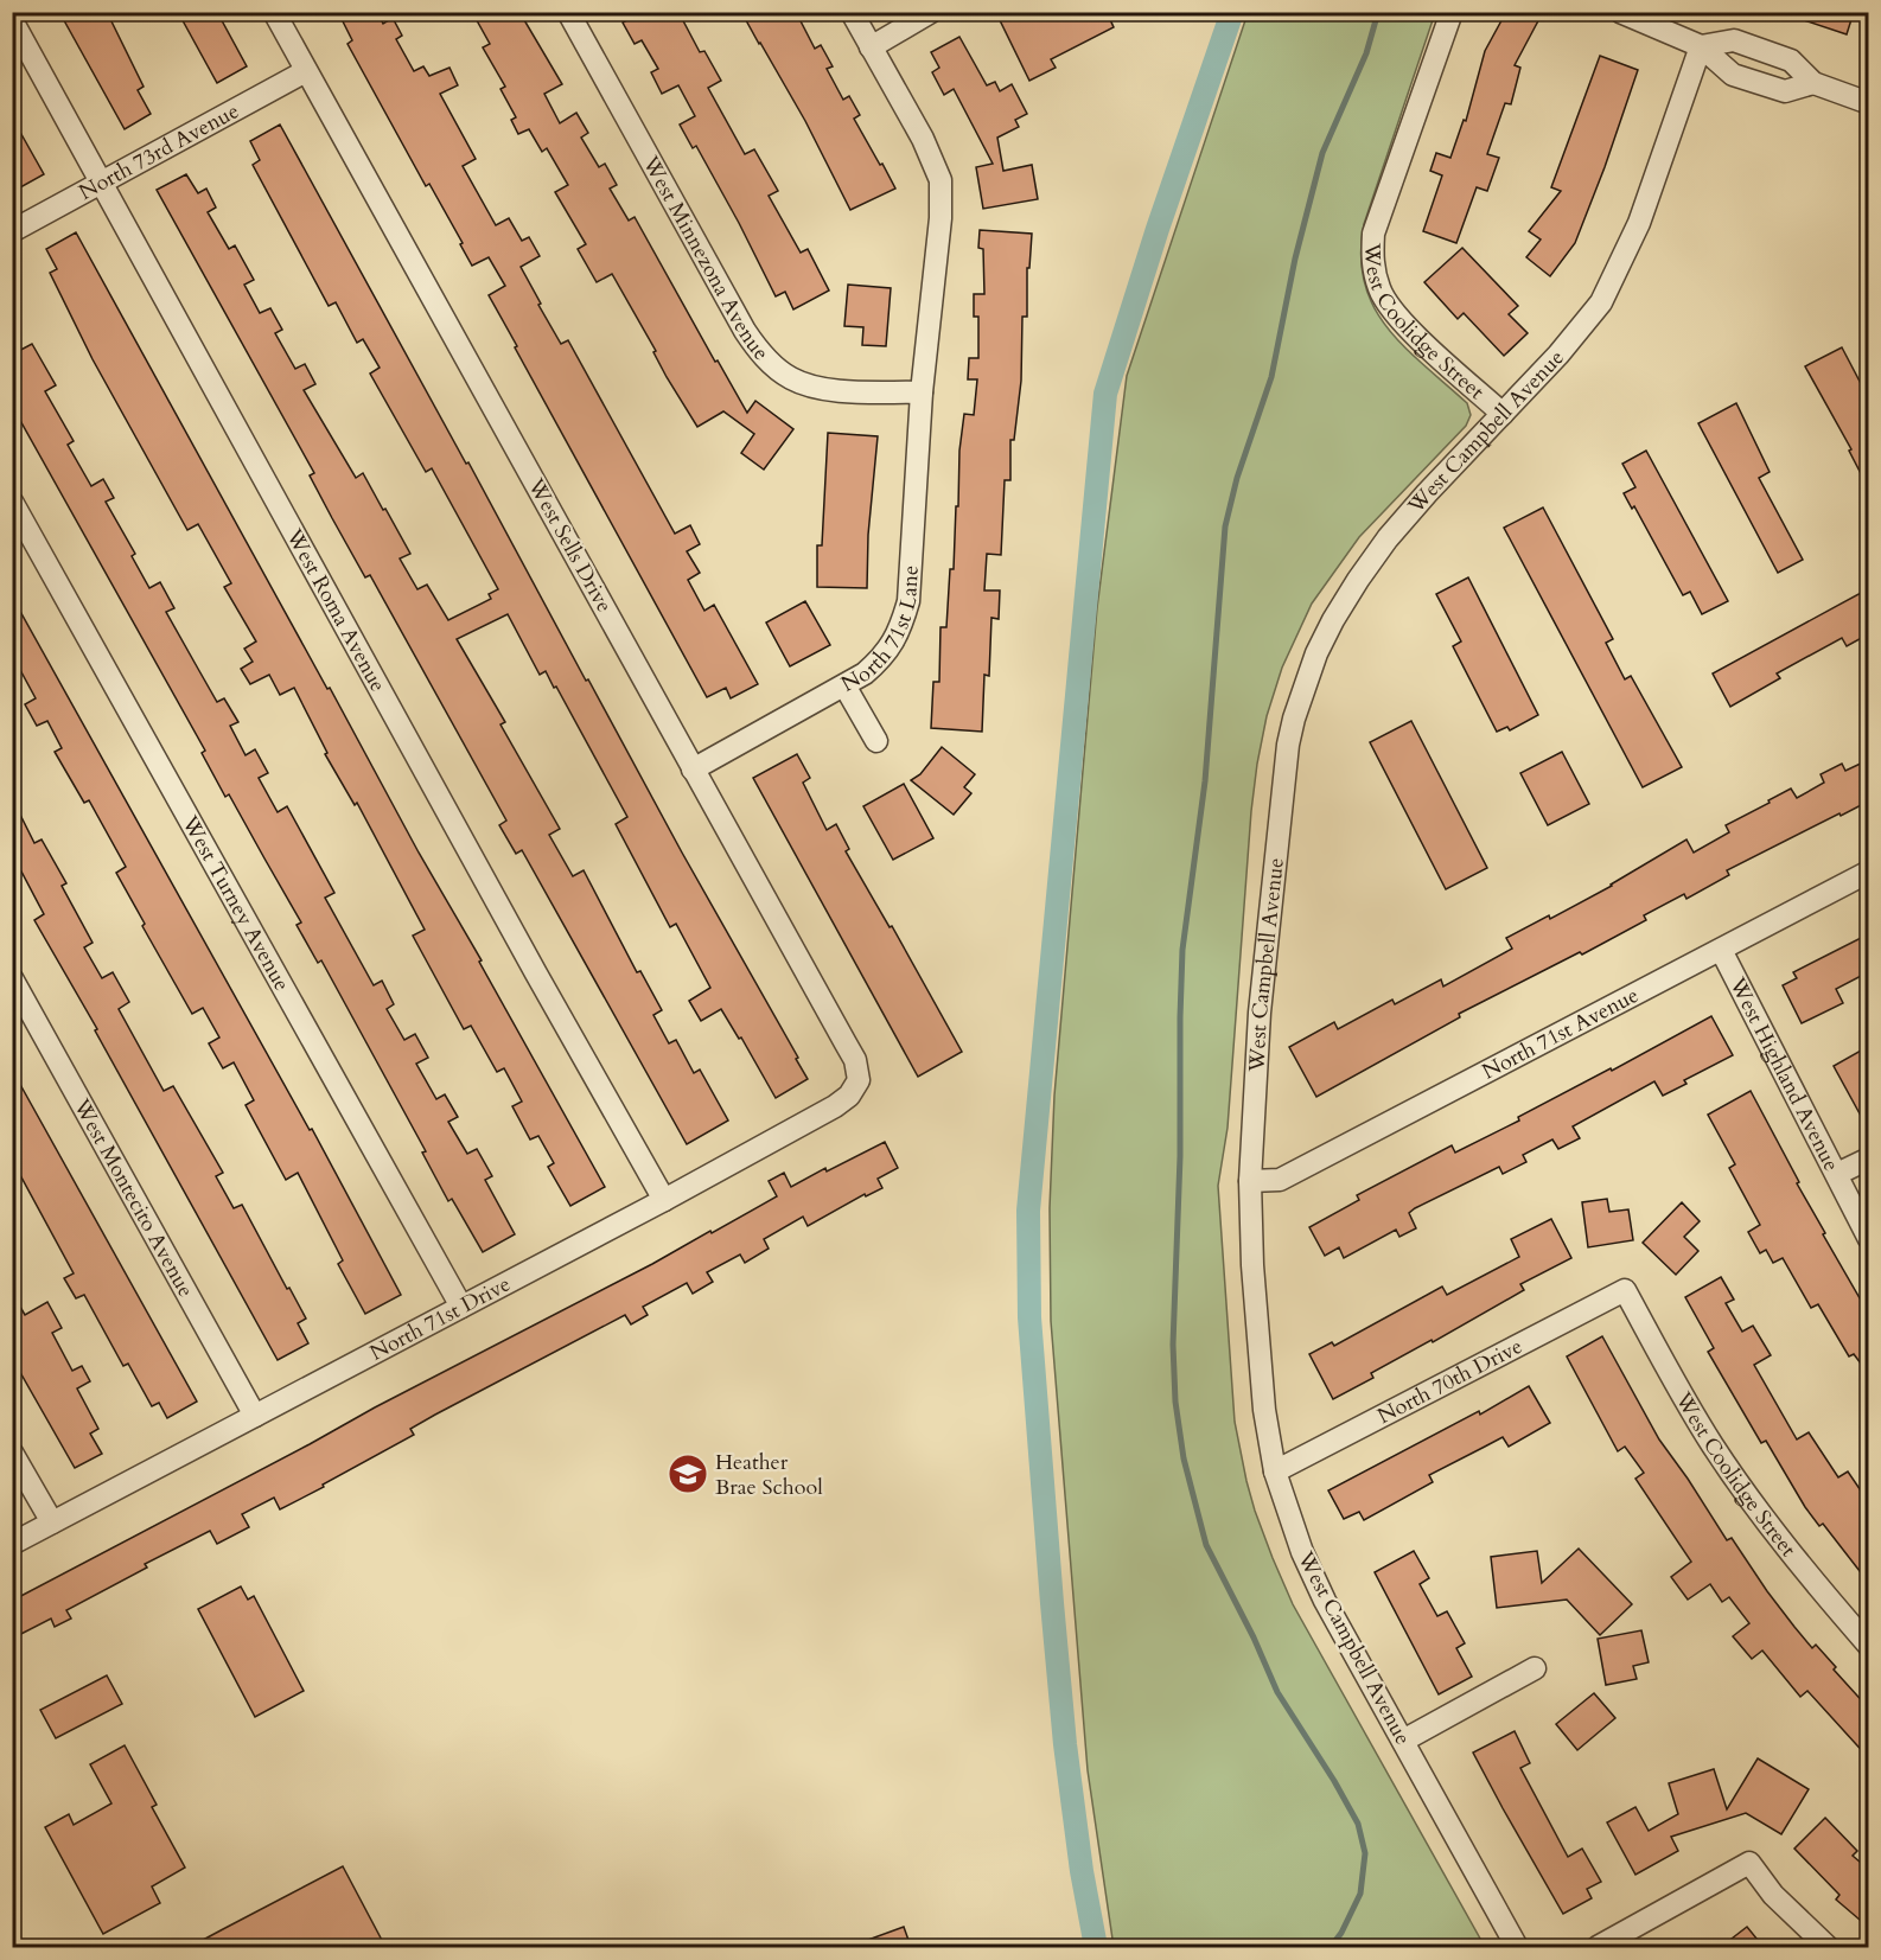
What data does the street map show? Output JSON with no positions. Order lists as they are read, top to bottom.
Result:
{
  "streets": {
    "street": [
      "North 73rd Avenue",
      "West Minnezona Avenue",
      "West Coolidge Street",
      "West Campbell Avenue",
      "West Sells Drive",
      "West Roma Avenue",
      "North 71st Lane",
      "West Turney Avenue",
      "North 71st Avenue",
      "West Highland Avenue",
      "West Montecito Avenue",
      "North 71st Drive",
      "North 70th Drive"
    ]
  },
  "crossings": [
    ["North 73rd Avenue", "West Sells Drive"],
    ["North 73rd Avenue", "West Roma Avenue"],
    ["West Minnezona Avenue", "North 71st Lane"],
    ["West Coolidge Street", "West Campbell Avenue"],
    ["West Coolidge Street", "North 70th Drive"],
    ["West Campbell Avenue", "North 71st Avenue"],
    ["West Campbell Avenue", "North 70th Drive"],
    ["West Sells Drive", "North 71st Lane"],
    ["West Sells Drive", "North 71st Drive"],
    ["West Roma Avenue", "North 71st Drive"],
    ["West Turney Avenue", "North 71st Drive"],
    ["North 71st Avenue", "West Highland Avenue"],
    ["West Montecito Avenue", "North 71st Drive"]
  ],
  "places": {
    "school or university": ["Heather Brae School"]
  }
}
